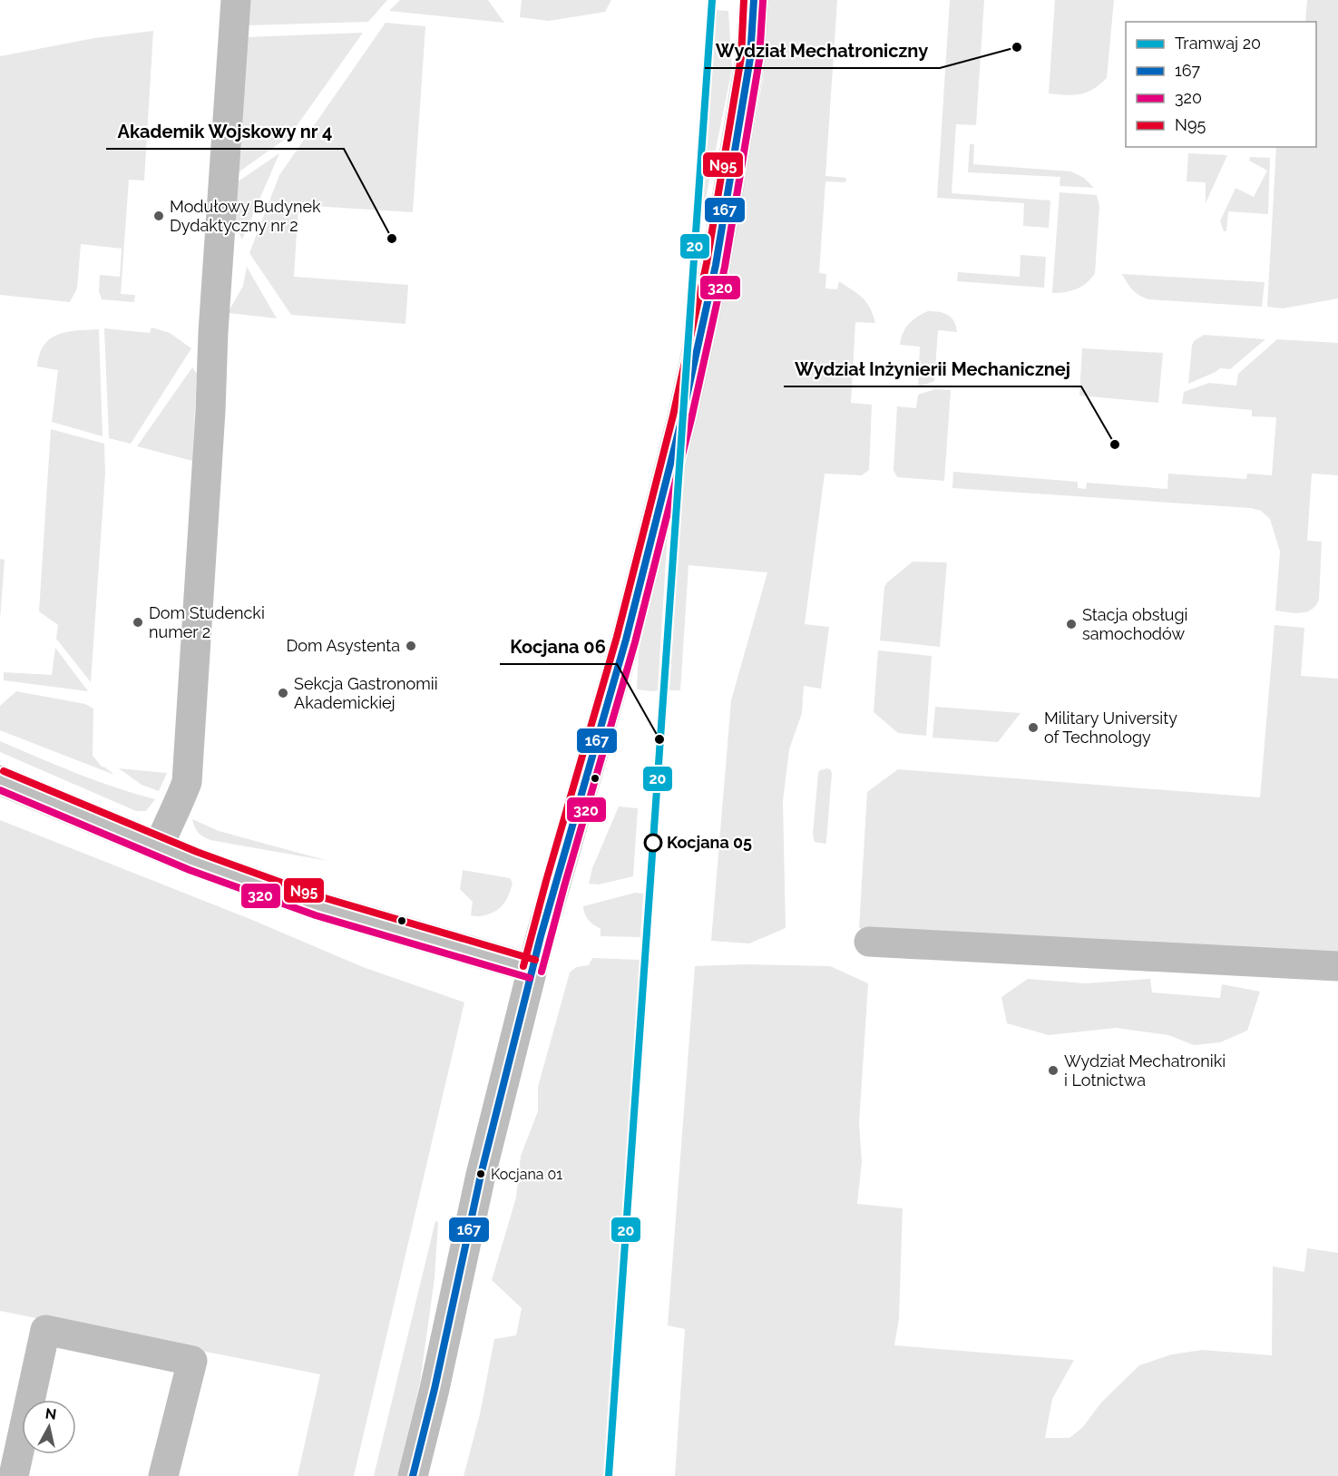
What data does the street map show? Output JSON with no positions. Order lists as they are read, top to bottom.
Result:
{
  "places": [
    "Wydział Mechatroniczny",
    "Modułowy Budynek Dydaktyczny nr 2",
    "Akademik Wojskowy nr 4",
    "Wydział Inżynierii Mechanicznej",
    "Dom Studencki numer 2",
    "Stacja obsługi samochodów",
    "Dom Asystenta",
    "Sekcja Gastronomii Akademickiej",
    "Military University of Technology",
    "Kocjana 06",
    "Kocjana 05",
    "Wydział Mechatroniki i Lotnictwa",
    "Kocjana 01"
  ],
  "lines": [
    "tram line 20",
    "transit line 167",
    "transit line N95",
    "transit line 320"
  ],
  "legend": [
    "Tramwaj 20",
    "167",
    "320",
    "N95"
  ],
  "north": "top"
}
